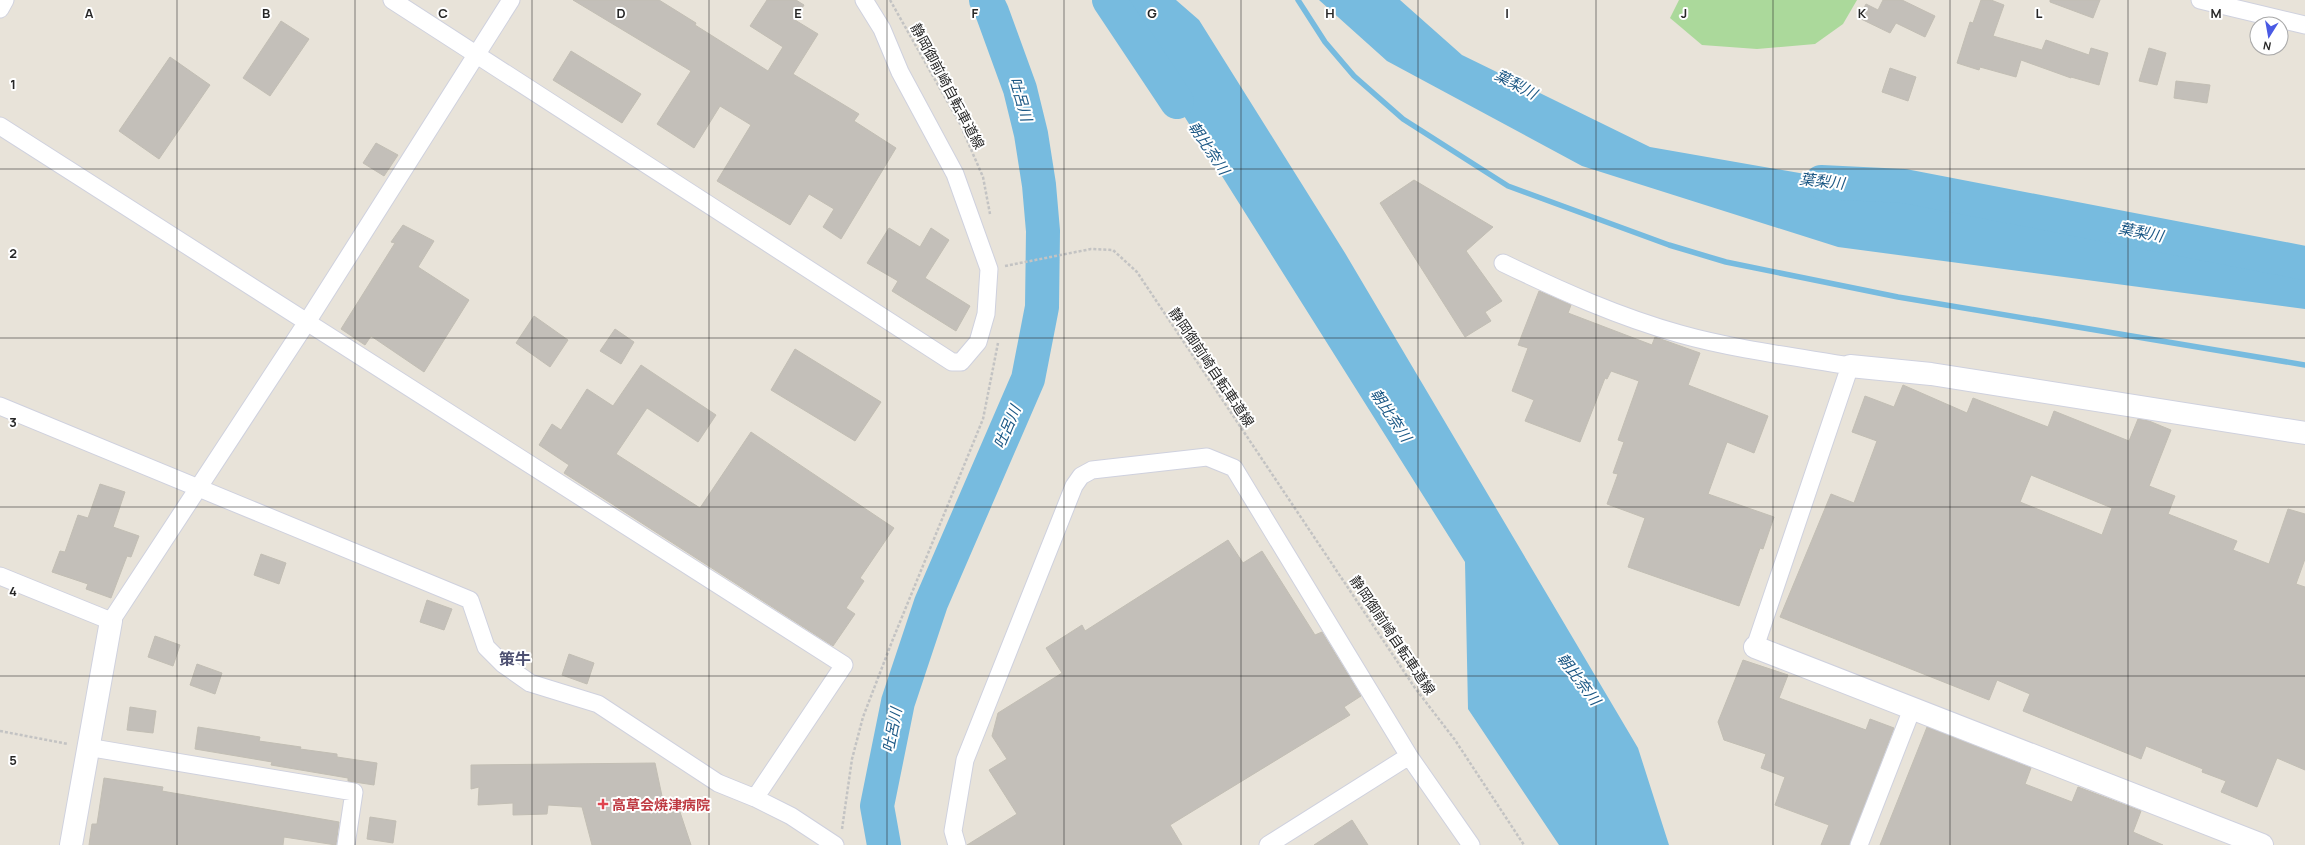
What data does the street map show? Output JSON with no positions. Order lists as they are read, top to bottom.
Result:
{
  "streets": {
    "path": ["静岡御前崎自転車道線"]
  },
  "districts": ["策牛"],
  "water": ["葉梨川", "吐呂川", "朝比奈川"],
  "places": {
    "health": ["高草会焼津病院"]
  },
  "north": "bottom",
  "grid": {
    "columns": [
      "A",
      "B",
      "C",
      "D",
      "E",
      "F",
      "G",
      "H",
      "I",
      "J",
      "K",
      "L",
      "M"
    ],
    "rows": [
      "1",
      "2",
      "3",
      "4",
      "5"
    ]
  }
}
